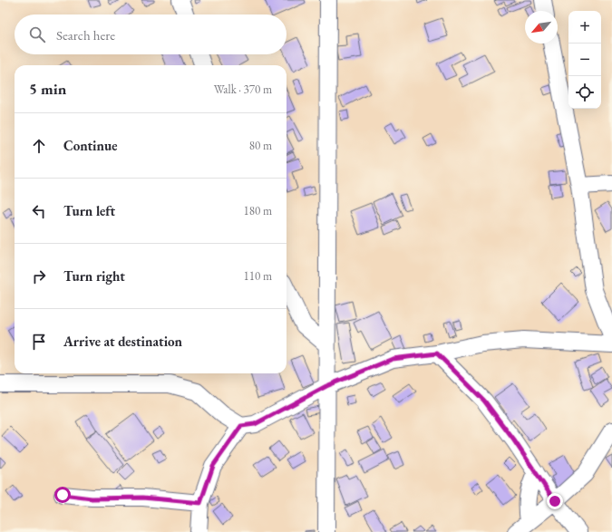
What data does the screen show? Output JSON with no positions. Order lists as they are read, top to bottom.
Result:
{
  "north": "bottom left",
  "page": {
    "map_buttons": ["+", "−"],
    "search": "Search here",
    "heading": ["5 min", "Walk · 370 m"],
    "list": [
      ["Continue", "80 m"],
      ["Turn left", "180 m"],
      ["Turn right", "110 m"],
      "Arrive at destination"
    ]
  }
}
